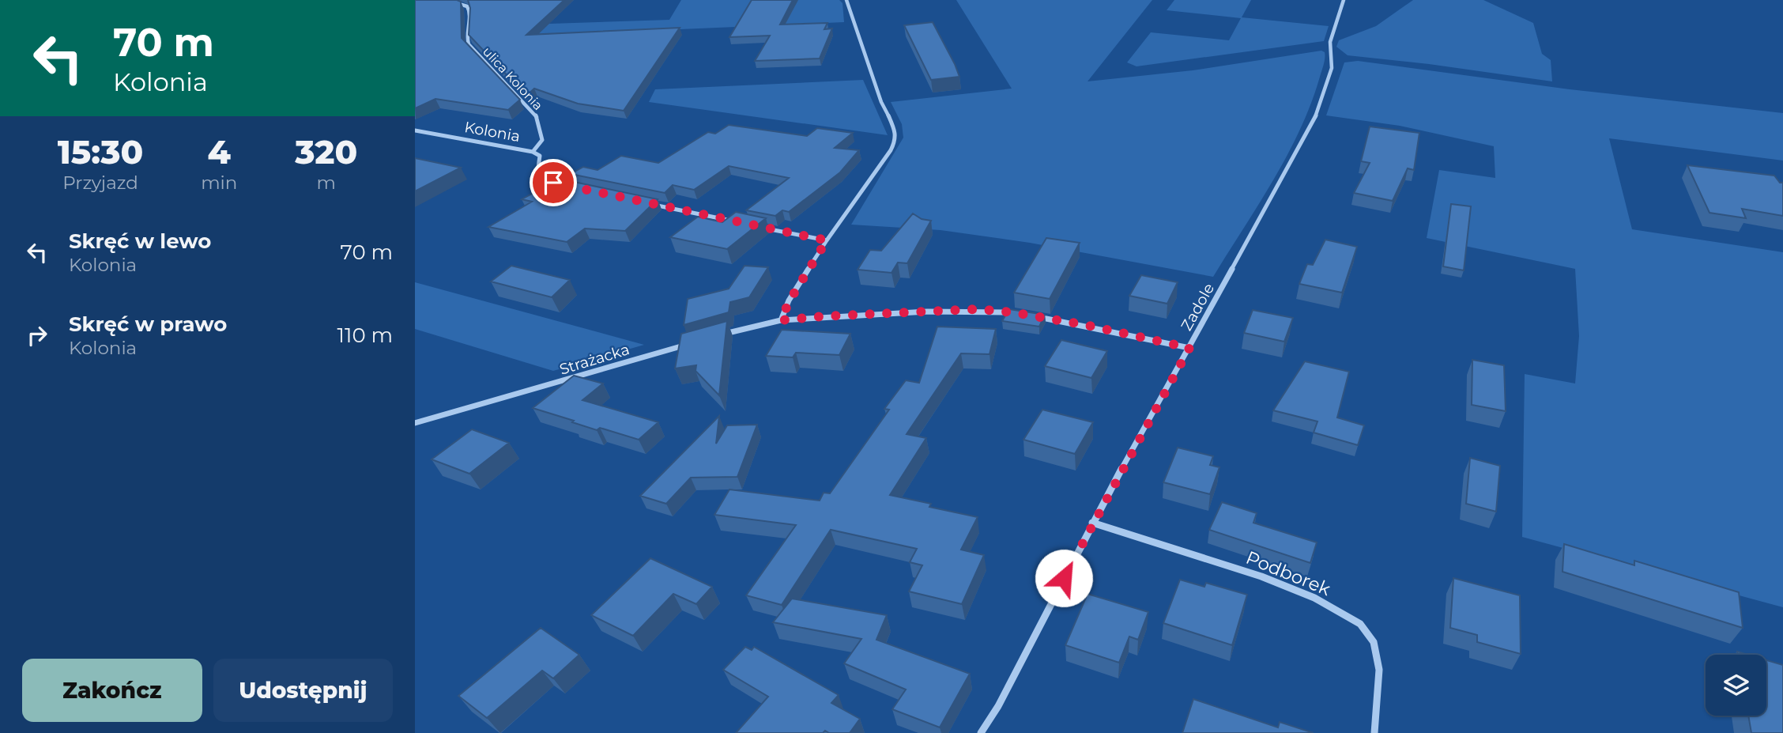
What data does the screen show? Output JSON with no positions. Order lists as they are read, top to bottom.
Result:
{
  "streets": {
    "street": [
      "ulica Kolonia",
      "Kolonia",
      "Zadole",
      "Strażacka",
      "Podborek"
    ]
  },
  "crossings": [
    ["ulica Kolonia", "Kolonia"],
    ["Zadole", "Podborek"]
  ],
  "page": {
    "turn": ["70 m", "Kolonia"],
    "eta": [
      "15:30",
      "Przyjazd",
      "4",
      "min",
      "320",
      "m"
    ],
    "list": [
      {
        "name": "Skręć w lewo",
        "note": "Kolonia",
        "value": "70 m"
      },
      {
        "name": "Skręć w prawo",
        "note": "Kolonia",
        "value": "110 m"
      }
    ],
    "buttons": ["Zakończ", "Udostępnij"]
  }
}
